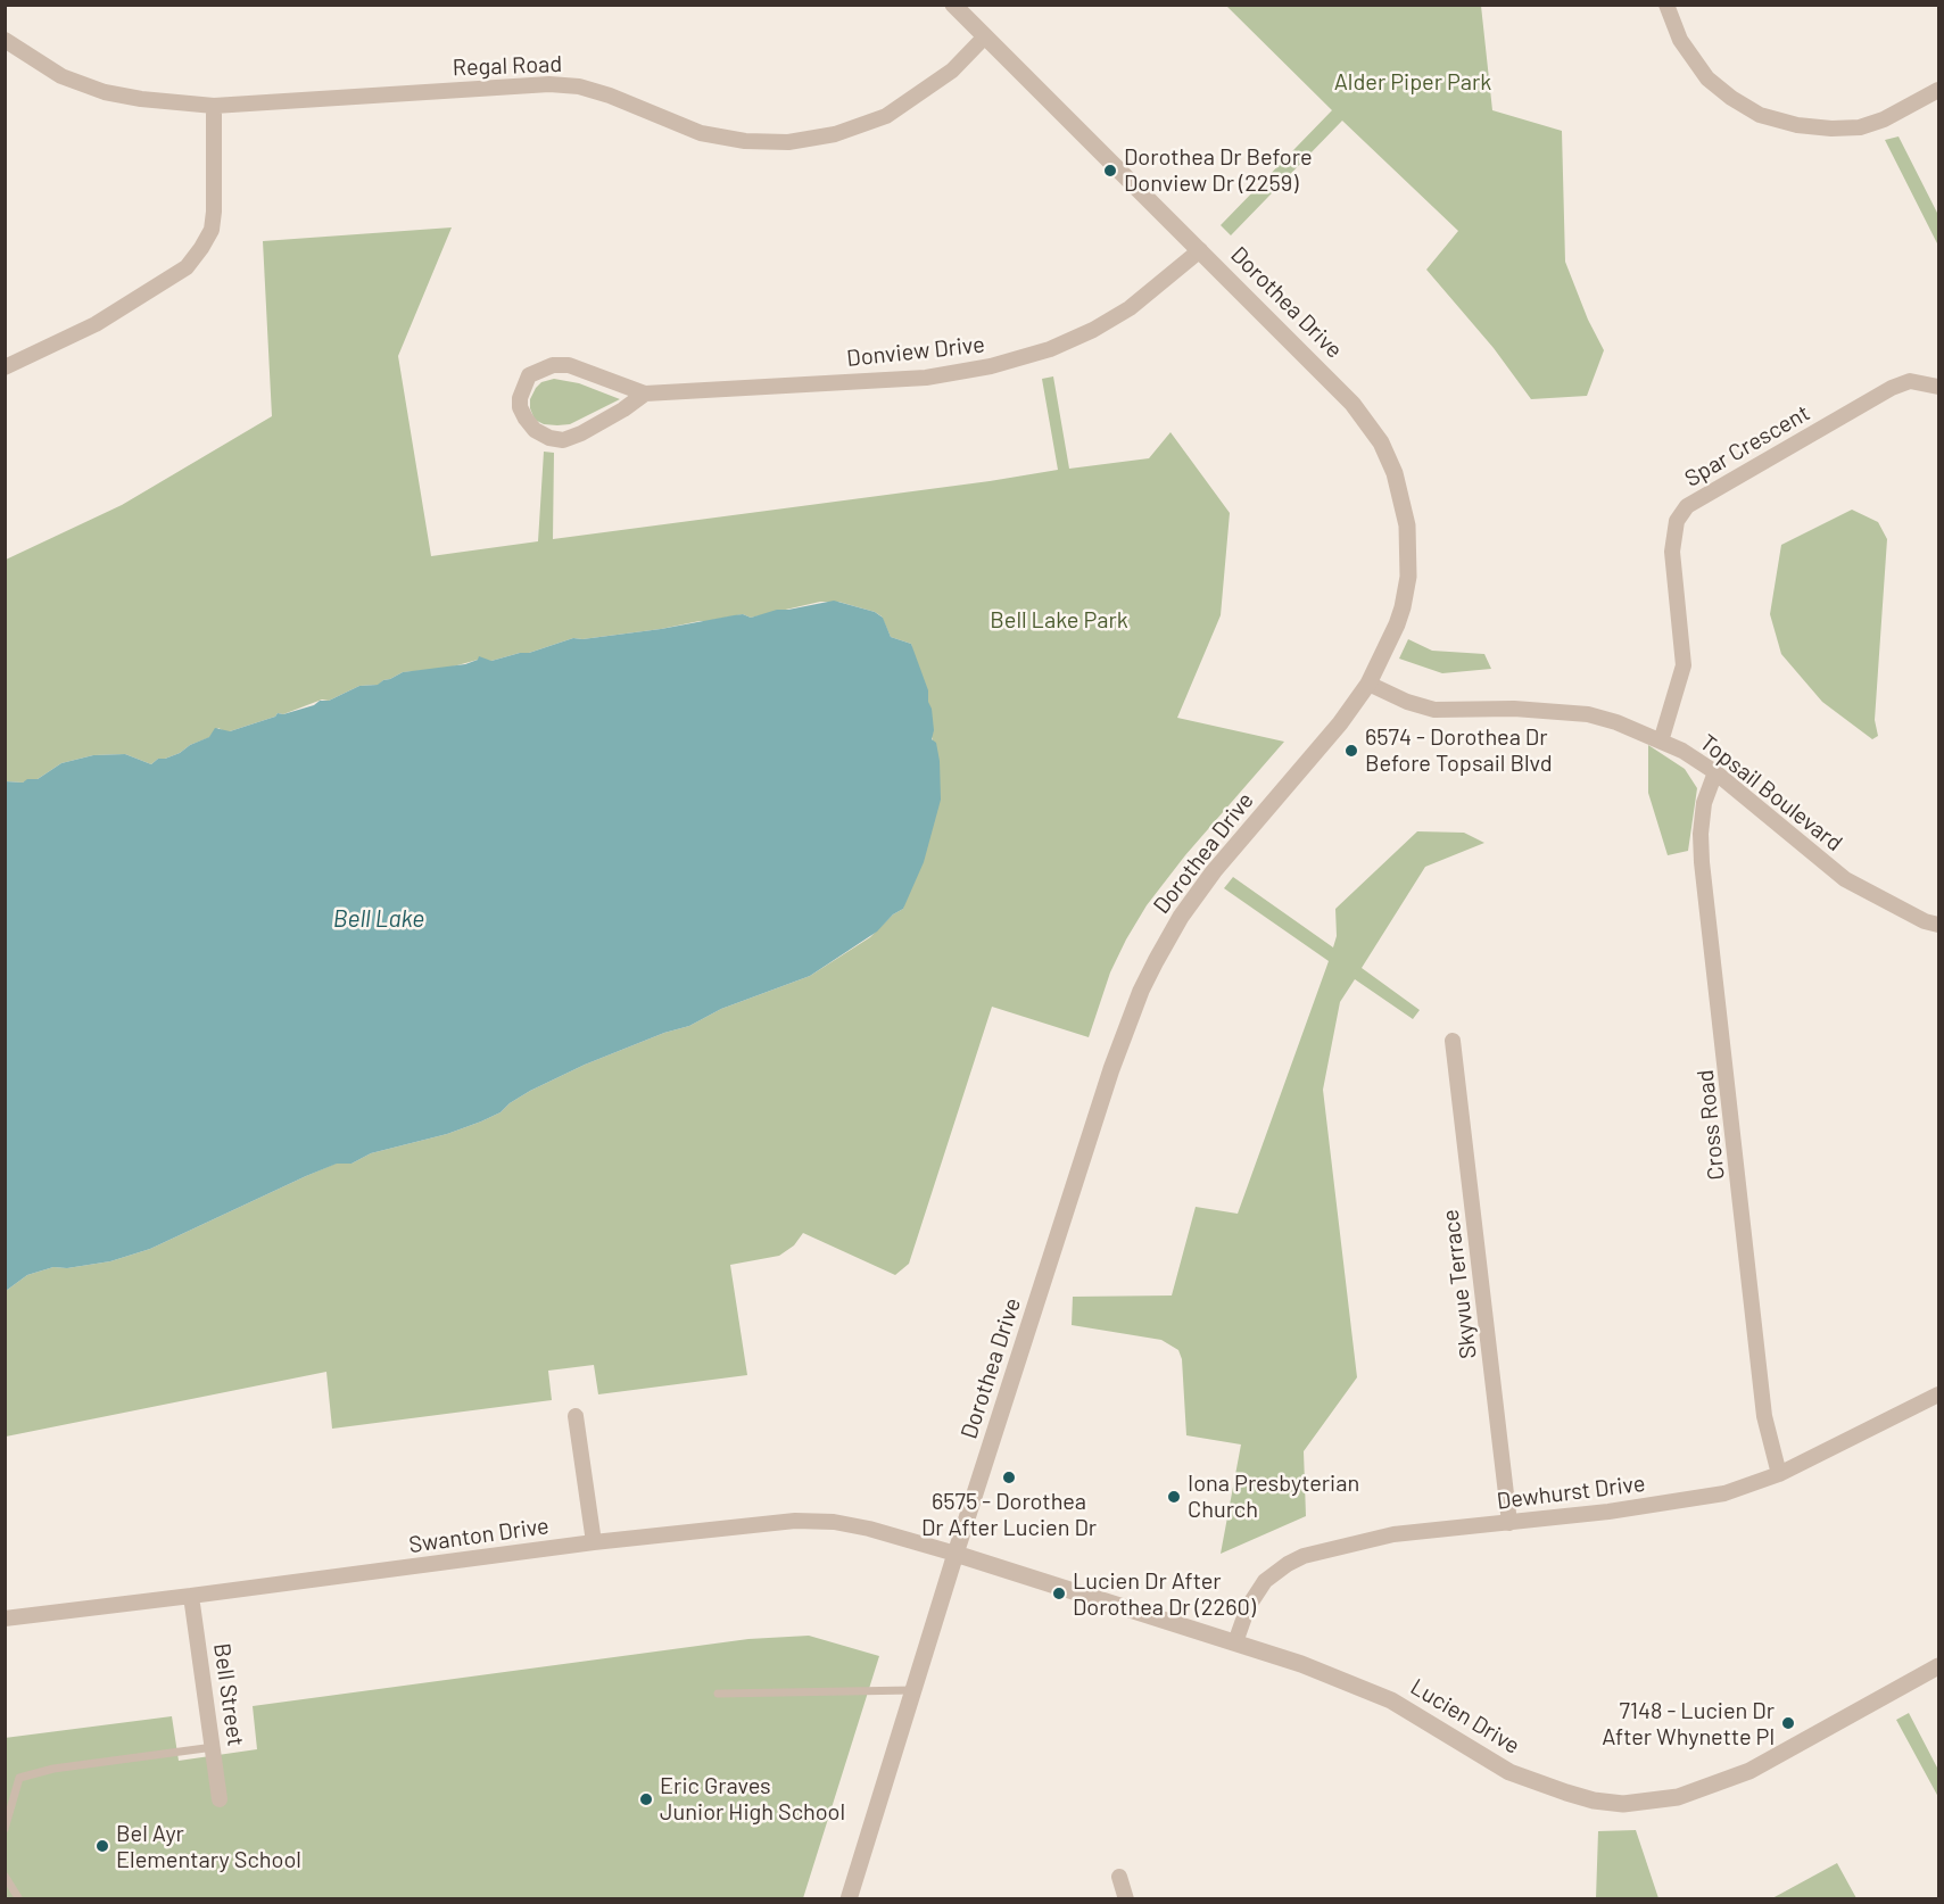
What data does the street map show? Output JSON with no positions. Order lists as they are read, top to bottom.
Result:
{
  "streets": {
    "street": [
      "Regal Road",
      "Dorothea Drive",
      "Donview Drive",
      "Spar Crescent",
      "Topsail Boulevard",
      "Cross Road",
      "Skyvue Terrace",
      "Dewhurst Drive",
      "Swanton Drive",
      "Bell Street",
      "Lucien Drive"
    ]
  },
  "crossings": [
    ["Regal Road", "Dorothea Drive"],
    ["Dorothea Drive", "Donview Drive"],
    ["Dorothea Drive", "Topsail Boulevard"],
    ["Dorothea Drive", "Swanton Drive"],
    ["Dorothea Drive", "Lucien Drive"],
    ["Spar Crescent", "Topsail Boulevard"],
    ["Topsail Boulevard", "Cross Road"],
    ["Cross Road", "Dewhurst Drive"],
    ["Skyvue Terrace", "Dewhurst Drive"],
    ["Dewhurst Drive", "Lucien Drive"],
    ["Swanton Drive", "Bell Street"],
    ["Swanton Drive", "Lucien Drive"]
  ],
  "water": ["Bell Lake"],
  "parks": ["Alder Piper Park", "Bell Lake Park"],
  "places": [
    "Dorothea Dr Before Donview Dr (2259)",
    "6574 - Dorothea Dr Before Topsail Blvd",
    "6575 - Dorothea Dr After Lucien Dr",
    "Iona Presbyterian Church",
    "Lucien Dr After Dorothea Dr (2260)",
    "7148 - Lucien Dr After Whynette Pl",
    "Eric Graves Junior High School",
    "Bel Ayr Elementary School"
  ]
}
